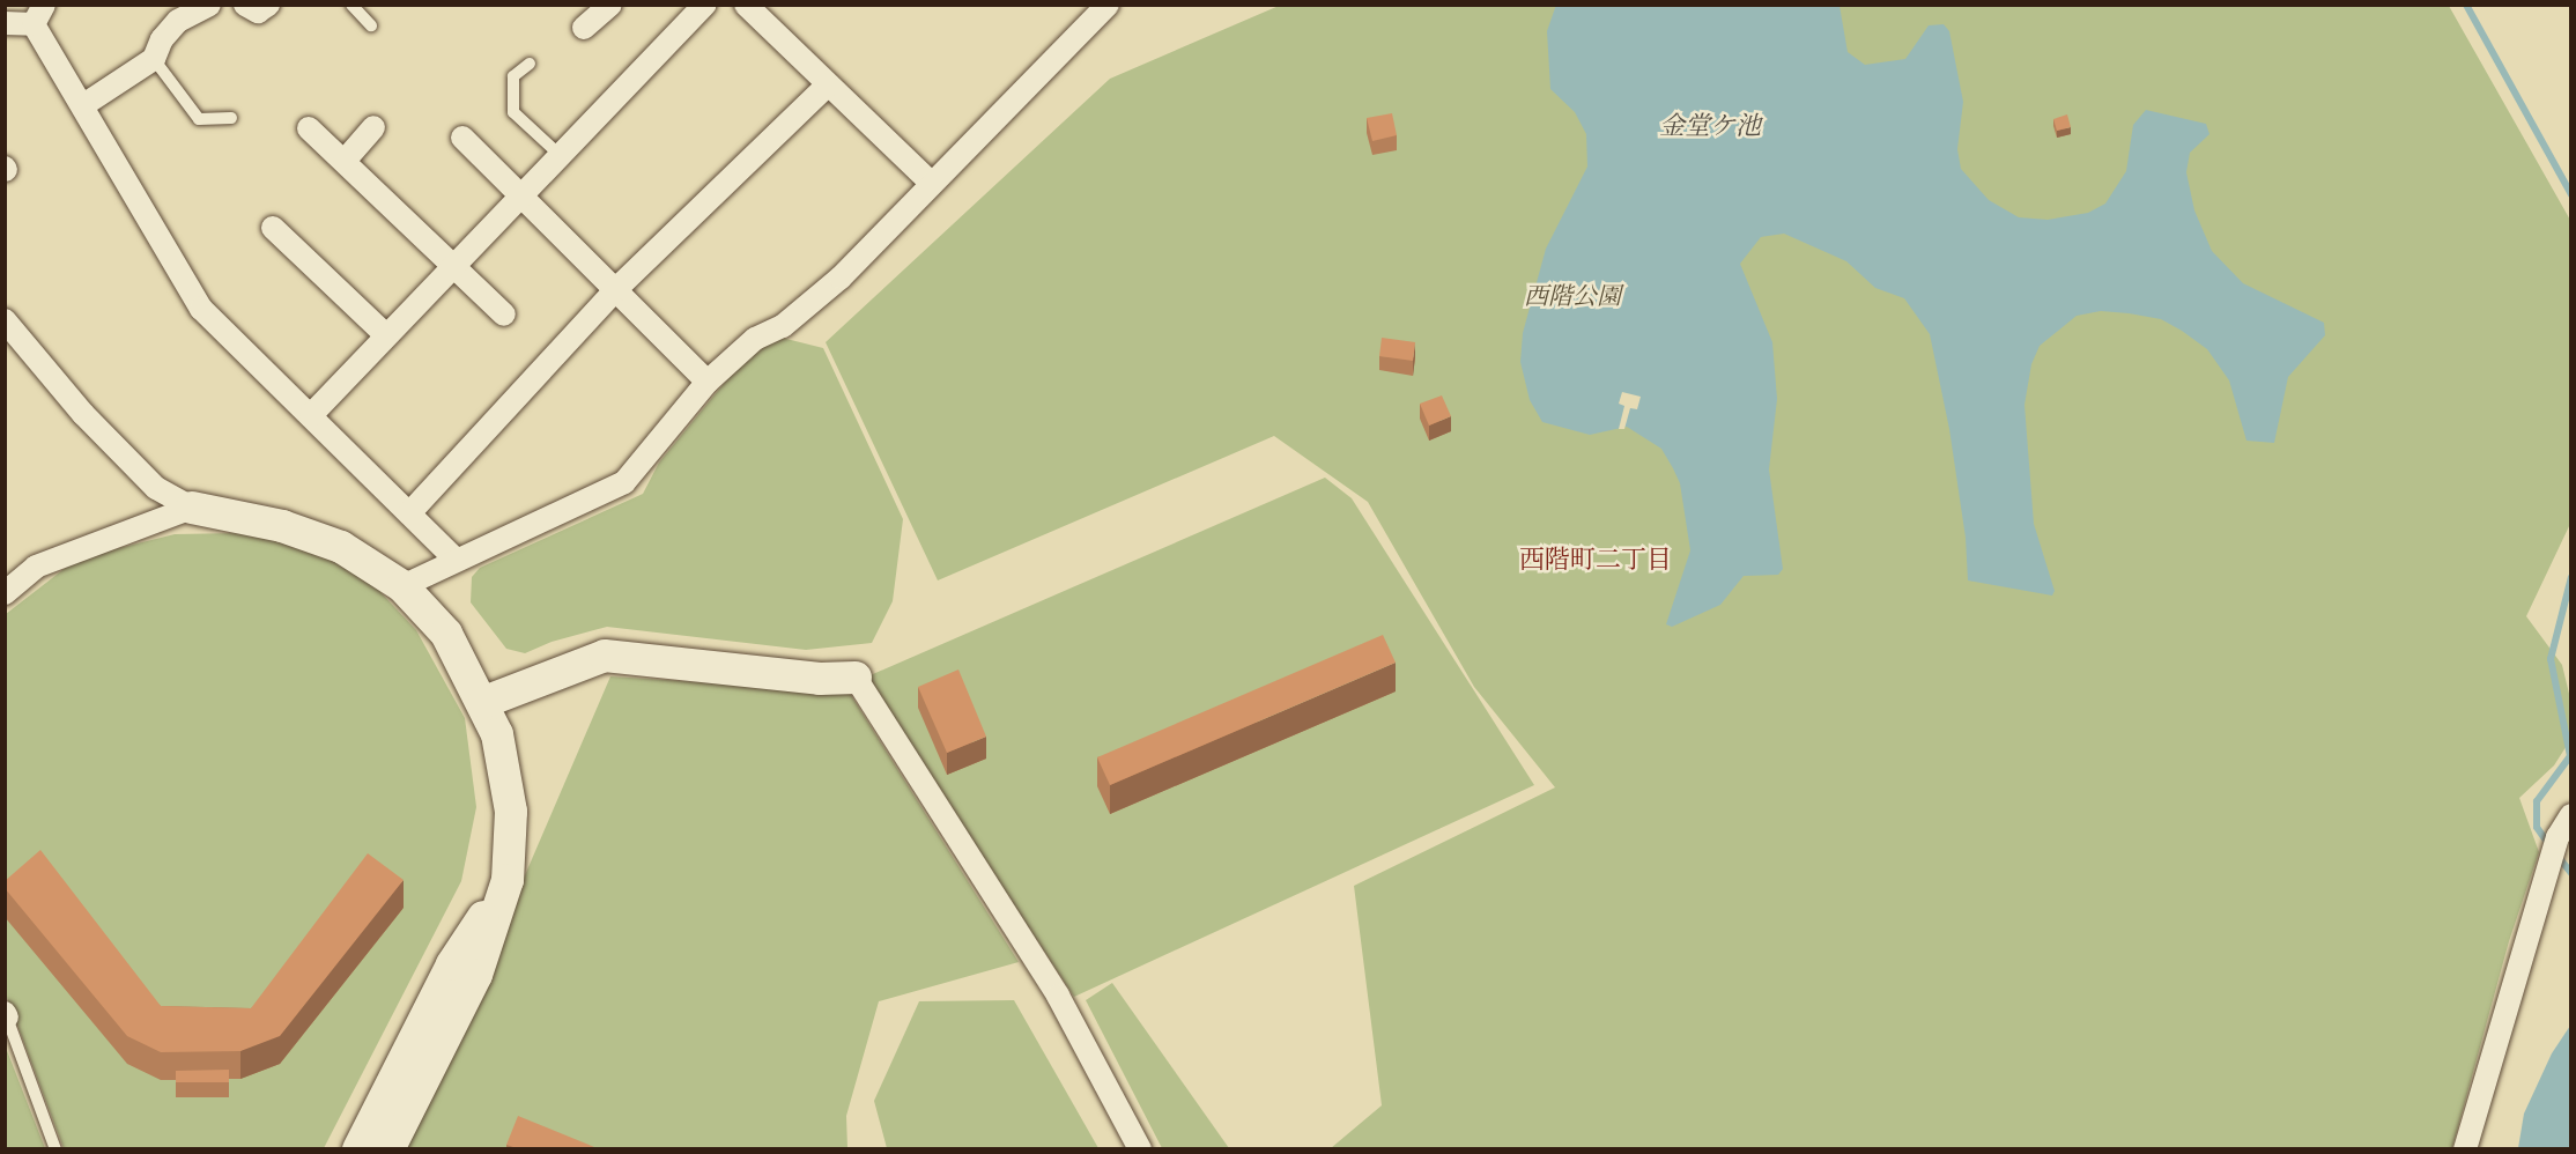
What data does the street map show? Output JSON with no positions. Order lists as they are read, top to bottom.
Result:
{
  "districts": ["西階町二丁目"],
  "water": ["金堂ケ池"],
  "parks": ["西階公園"]
}
